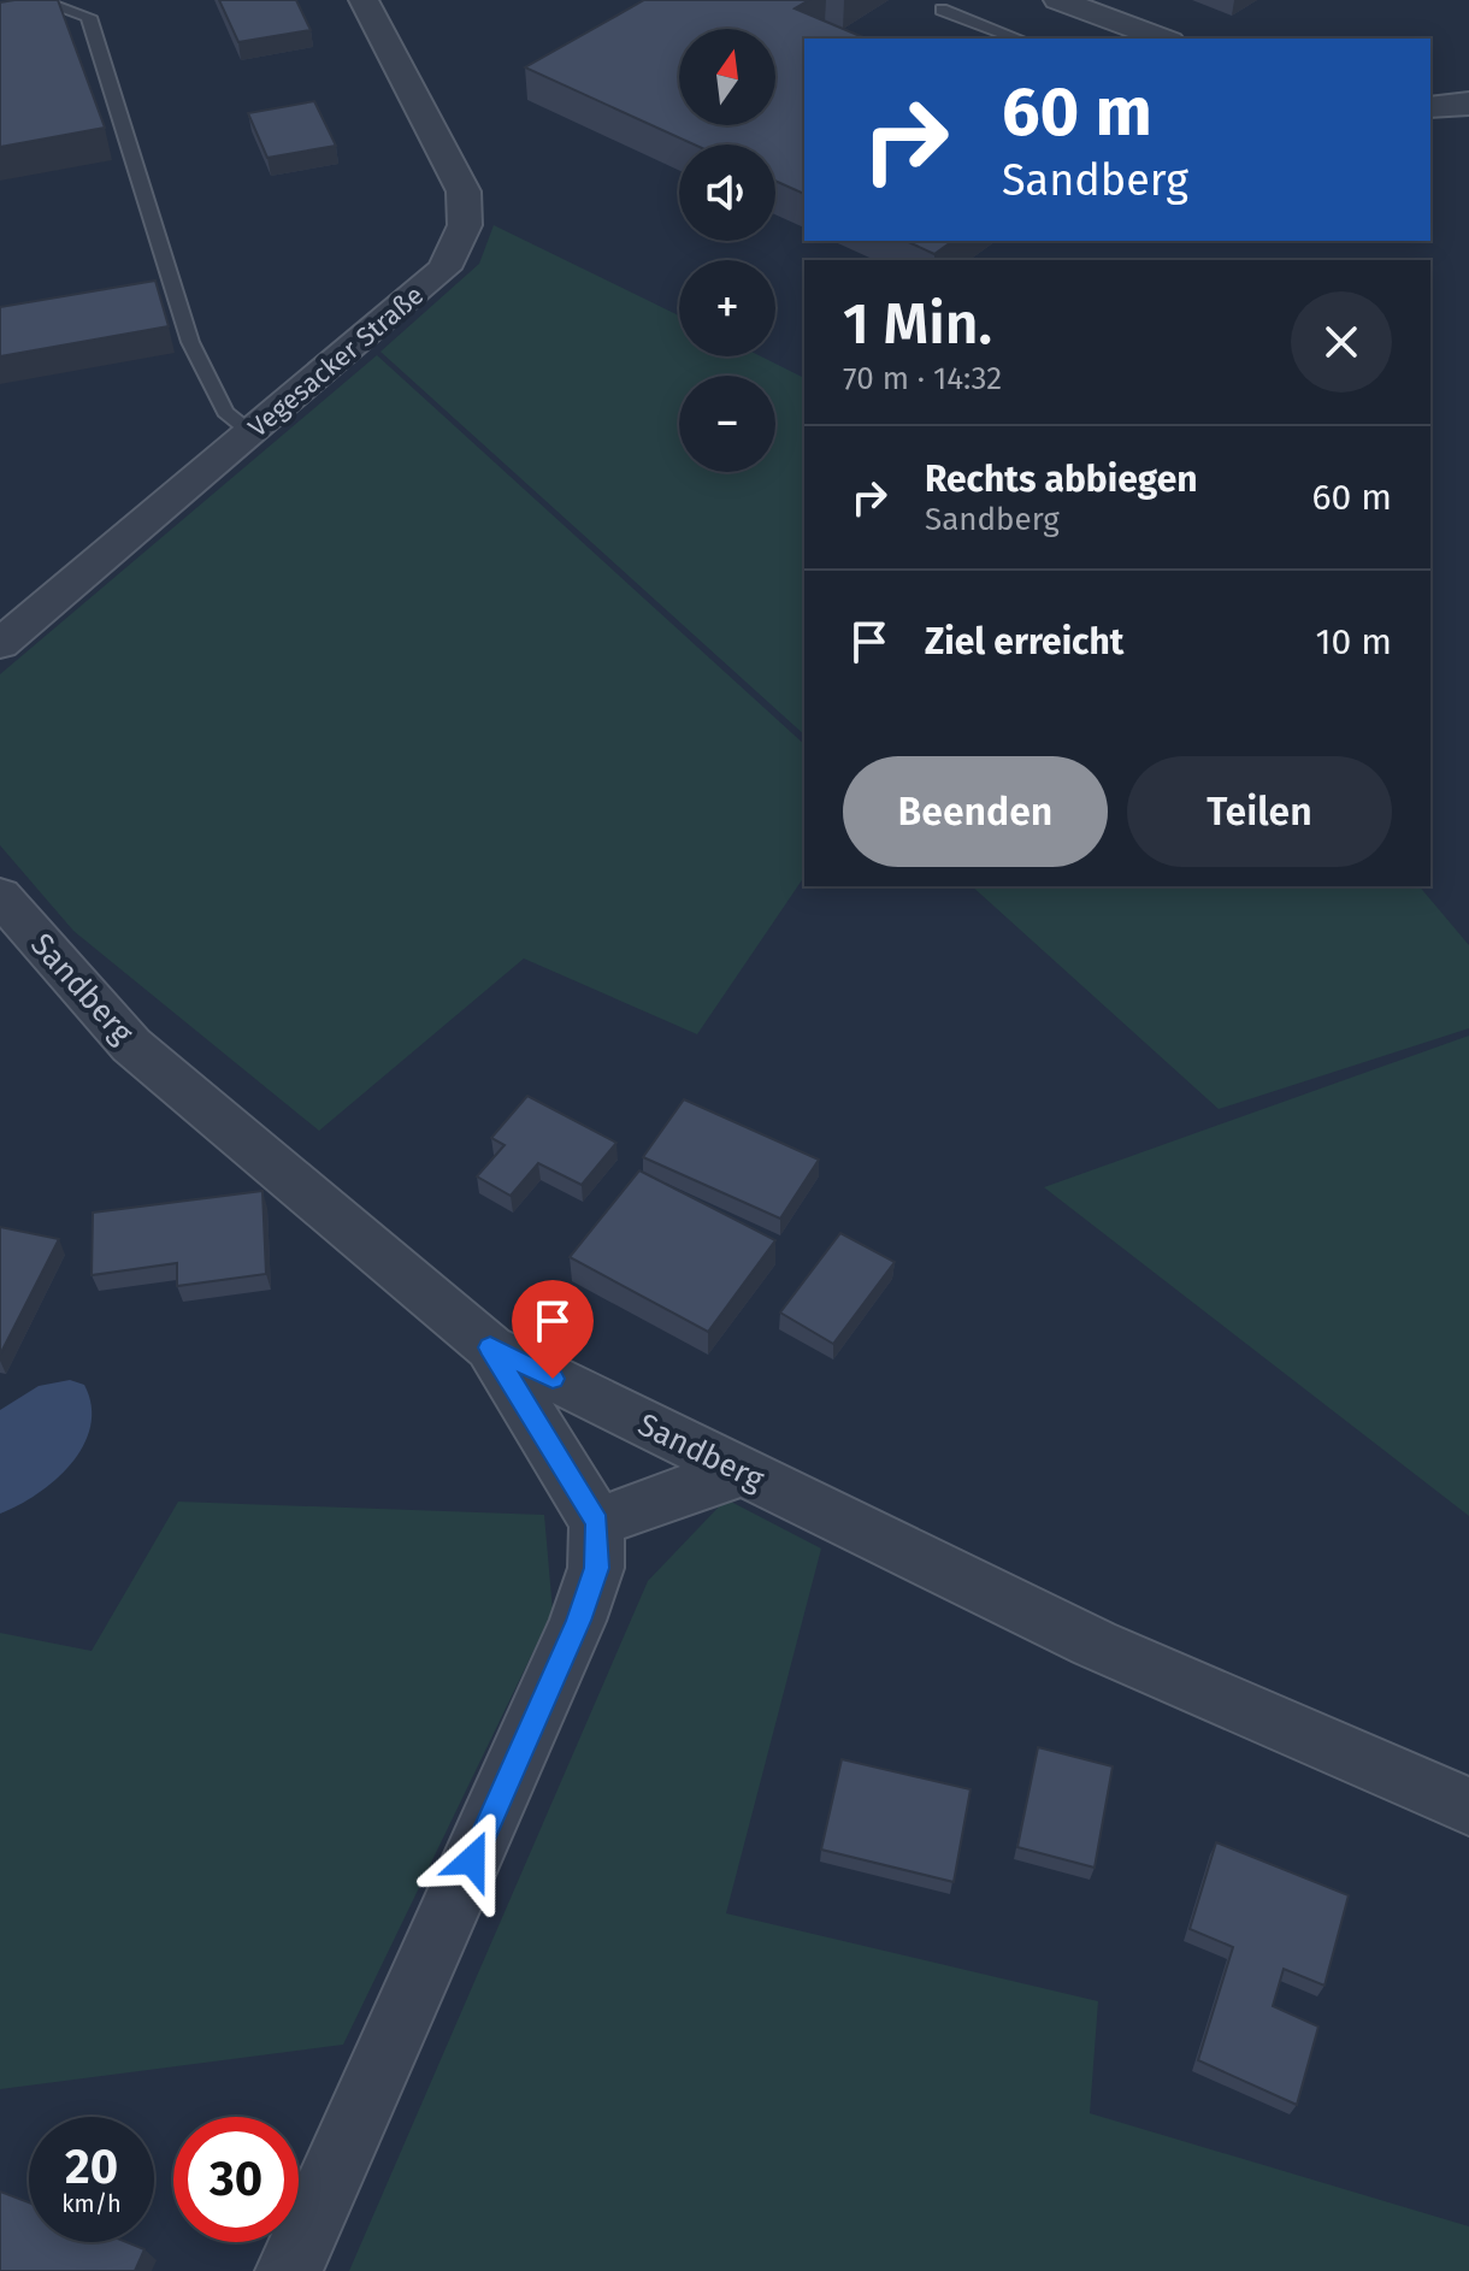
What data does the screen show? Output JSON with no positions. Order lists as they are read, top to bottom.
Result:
{
  "streets": {
    "street": ["Vegesacker Straße", "Sandberg"]
  },
  "north": "top",
  "page": {
    "map_buttons": ["+", "−"],
    "turn": ["60 m", "Sandberg"],
    "heading": ["1 Min.", "70 m · 14:32"],
    "list": [
      {
        "name": "Rechts abbiegen",
        "note": "Sandberg",
        "value": "60 m"
      },
      {
        "name": "Ziel erreicht",
        "value": "10 m"
      }
    ],
    "buttons": ["Beenden", "Teilen"],
    "speed": "20 km/h",
    "limit": "30"
  }
}
